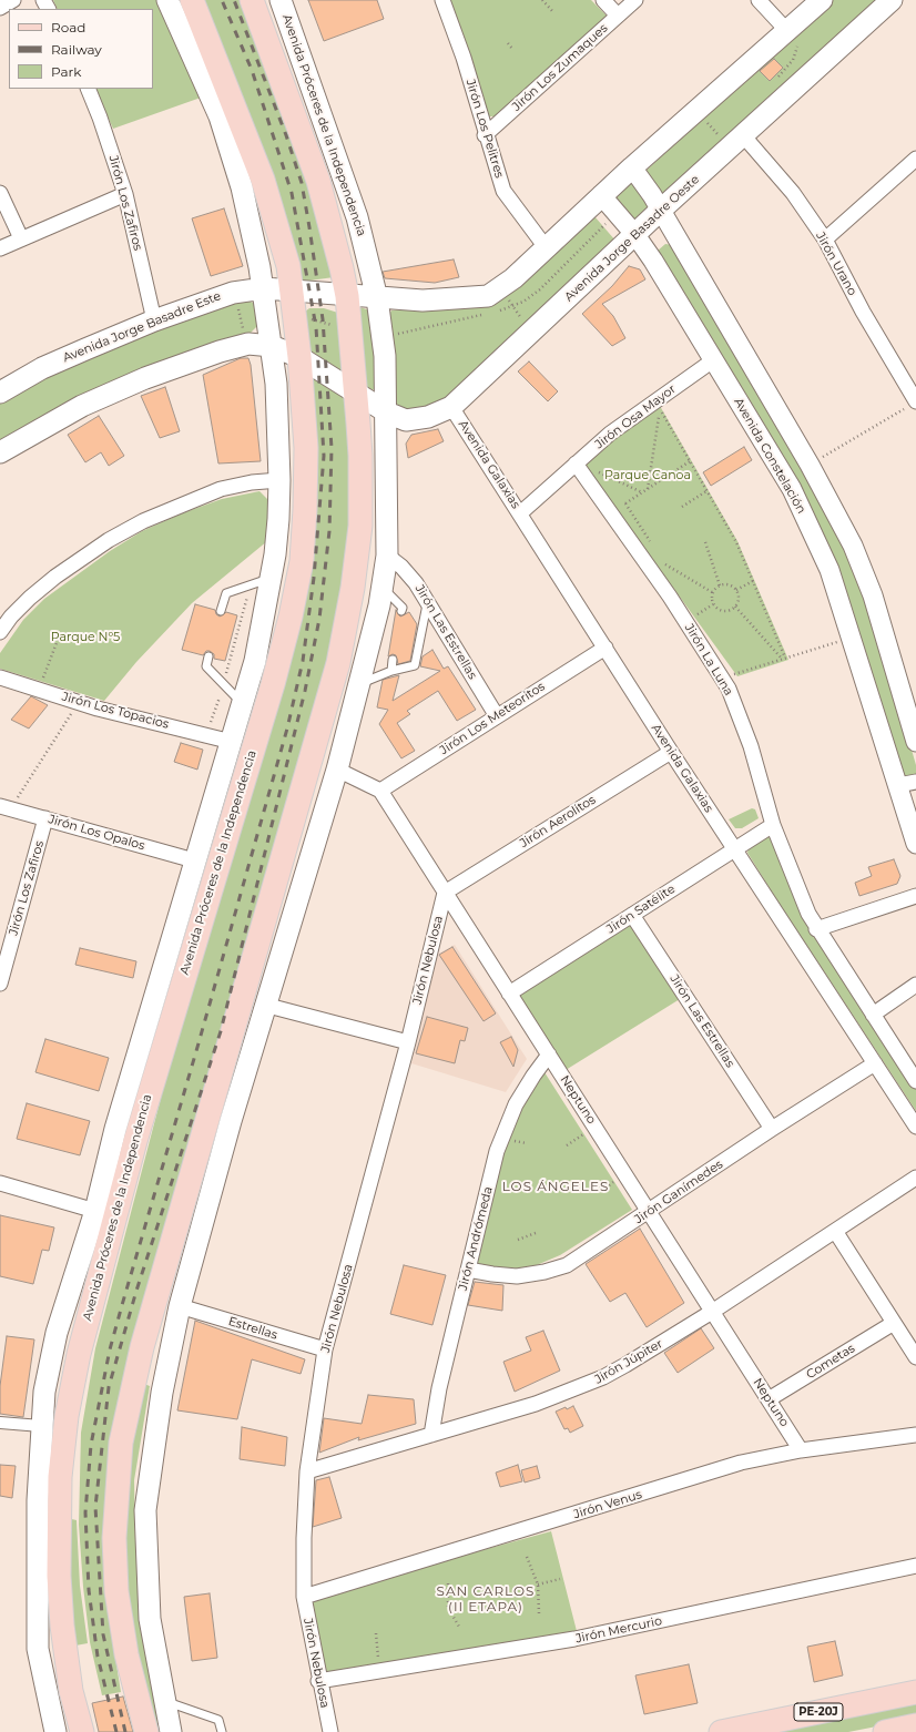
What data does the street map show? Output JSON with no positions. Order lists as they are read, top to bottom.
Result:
{
  "streets": {
    "main road": [
      "Avenida Próceres de la Independencia",
      "Avenida Jorge Basadre Oeste",
      "Avenida Jorge Basadre Este",
      "PE-20J"
    ],
    "street": [
      "Jirón Los Zumaques",
      "Jirón Los Pelitres",
      "Jirón Los Zafiros",
      "Jirón Urano",
      "Jirón Osa Mayor",
      "Avenida Constelación",
      "Avenida Galaxias",
      "Jirón Las Estrellas",
      "Jirón La Luna",
      "Jirón Los Topacios",
      "Jirón Los Meteoritos",
      "Jirón Aerolitos",
      "Jirón Los Opalos",
      "Jirón Satélite",
      "Jirón Nebulosa",
      "Neptuno",
      "Jirón Ganímedes",
      "Jirón Andrómeda",
      "Estrellas",
      "Jirón Júpiter",
      "Cometas",
      "Jirón Venus",
      "Jirón Mercurio"
    ]
  },
  "crossings": [
    ["Jirón Los Zumaques", "Jirón Los Pelitres"],
    ["Avenida Próceres de la Independencia", "Avenida Jorge Basadre Oeste"],
    ["Avenida Próceres de la Independencia", "Avenida Jorge Basadre Este"],
    ["Avenida Próceres de la Independencia", "Jirón Las Estrellas"],
    ["Avenida Próceres de la Independencia", "Jirón Los Topacios"],
    ["Avenida Próceres de la Independencia", "Jirón Los Opalos"],
    ["Avenida Próceres de la Independencia", "Estrellas"],
    ["Jirón Los Zafiros", "Avenida Jorge Basadre Este"],
    ["Jirón Los Zafiros", "Jirón Los Opalos"],
    ["Avenida Jorge Basadre Oeste", "Jirón Urano"],
    ["Avenida Jorge Basadre Oeste", "Avenida Constelación"],
    ["Avenida Jorge Basadre Oeste", "Avenida Galaxias"],
    ["Jirón Osa Mayor", "Avenida Constelación"],
    ["Jirón Osa Mayor", "Avenida Galaxias"],
    ["Jirón Osa Mayor", "Jirón La Luna"],
    ["Avenida Galaxias", "Jirón Los Meteoritos"],
    ["Avenida Galaxias", "Jirón Aerolitos"],
    ["Avenida Galaxias", "Jirón Satélite"],
    ["Avenida Galaxias", "Jirón Ganímedes"],
    ["Jirón Las Estrellas", "Jirón Los Meteoritos"],
    ["Jirón Las Estrellas", "Jirón Satélite"],
    ["Jirón Las Estrellas", "Jirón Ganímedes"],
    ["Jirón La Luna", "Jirón Satélite"],
    ["Jirón Los Meteoritos", "Neptuno"],
    ["Jirón Aerolitos", "Jirón Nebulosa"],
    ["Jirón Aerolitos", "Neptuno"],
    ["Jirón Satélite", "Neptuno"],
    ["Jirón Nebulosa", "Neptuno"],
    ["Jirón Nebulosa", "Estrellas"],
    ["Jirón Nebulosa", "Jirón Júpiter"],
    ["Jirón Nebulosa", "Jirón Venus"],
    ["Jirón Nebulosa", "Jirón Mercurio"],
    ["Neptuno", "Jirón Ganímedes"],
    ["Neptuno", "Jirón Andrómeda"],
    ["Neptuno", "Jirón Júpiter"],
    ["Neptuno", "Cometas"],
    ["Neptuno", "Jirón Venus"],
    ["Jirón Ganímedes", "Jirón Andrómeda"],
    ["Jirón Andrómeda", "Jirón Júpiter"]
  ],
  "districts": ["LOS ÁNGELES", "SAN CARLOS (II ETAPA)"],
  "parks": ["Parque Canoa", "Parque Nº5"],
  "legend": ["Road", "Railway", "Park"]
}
